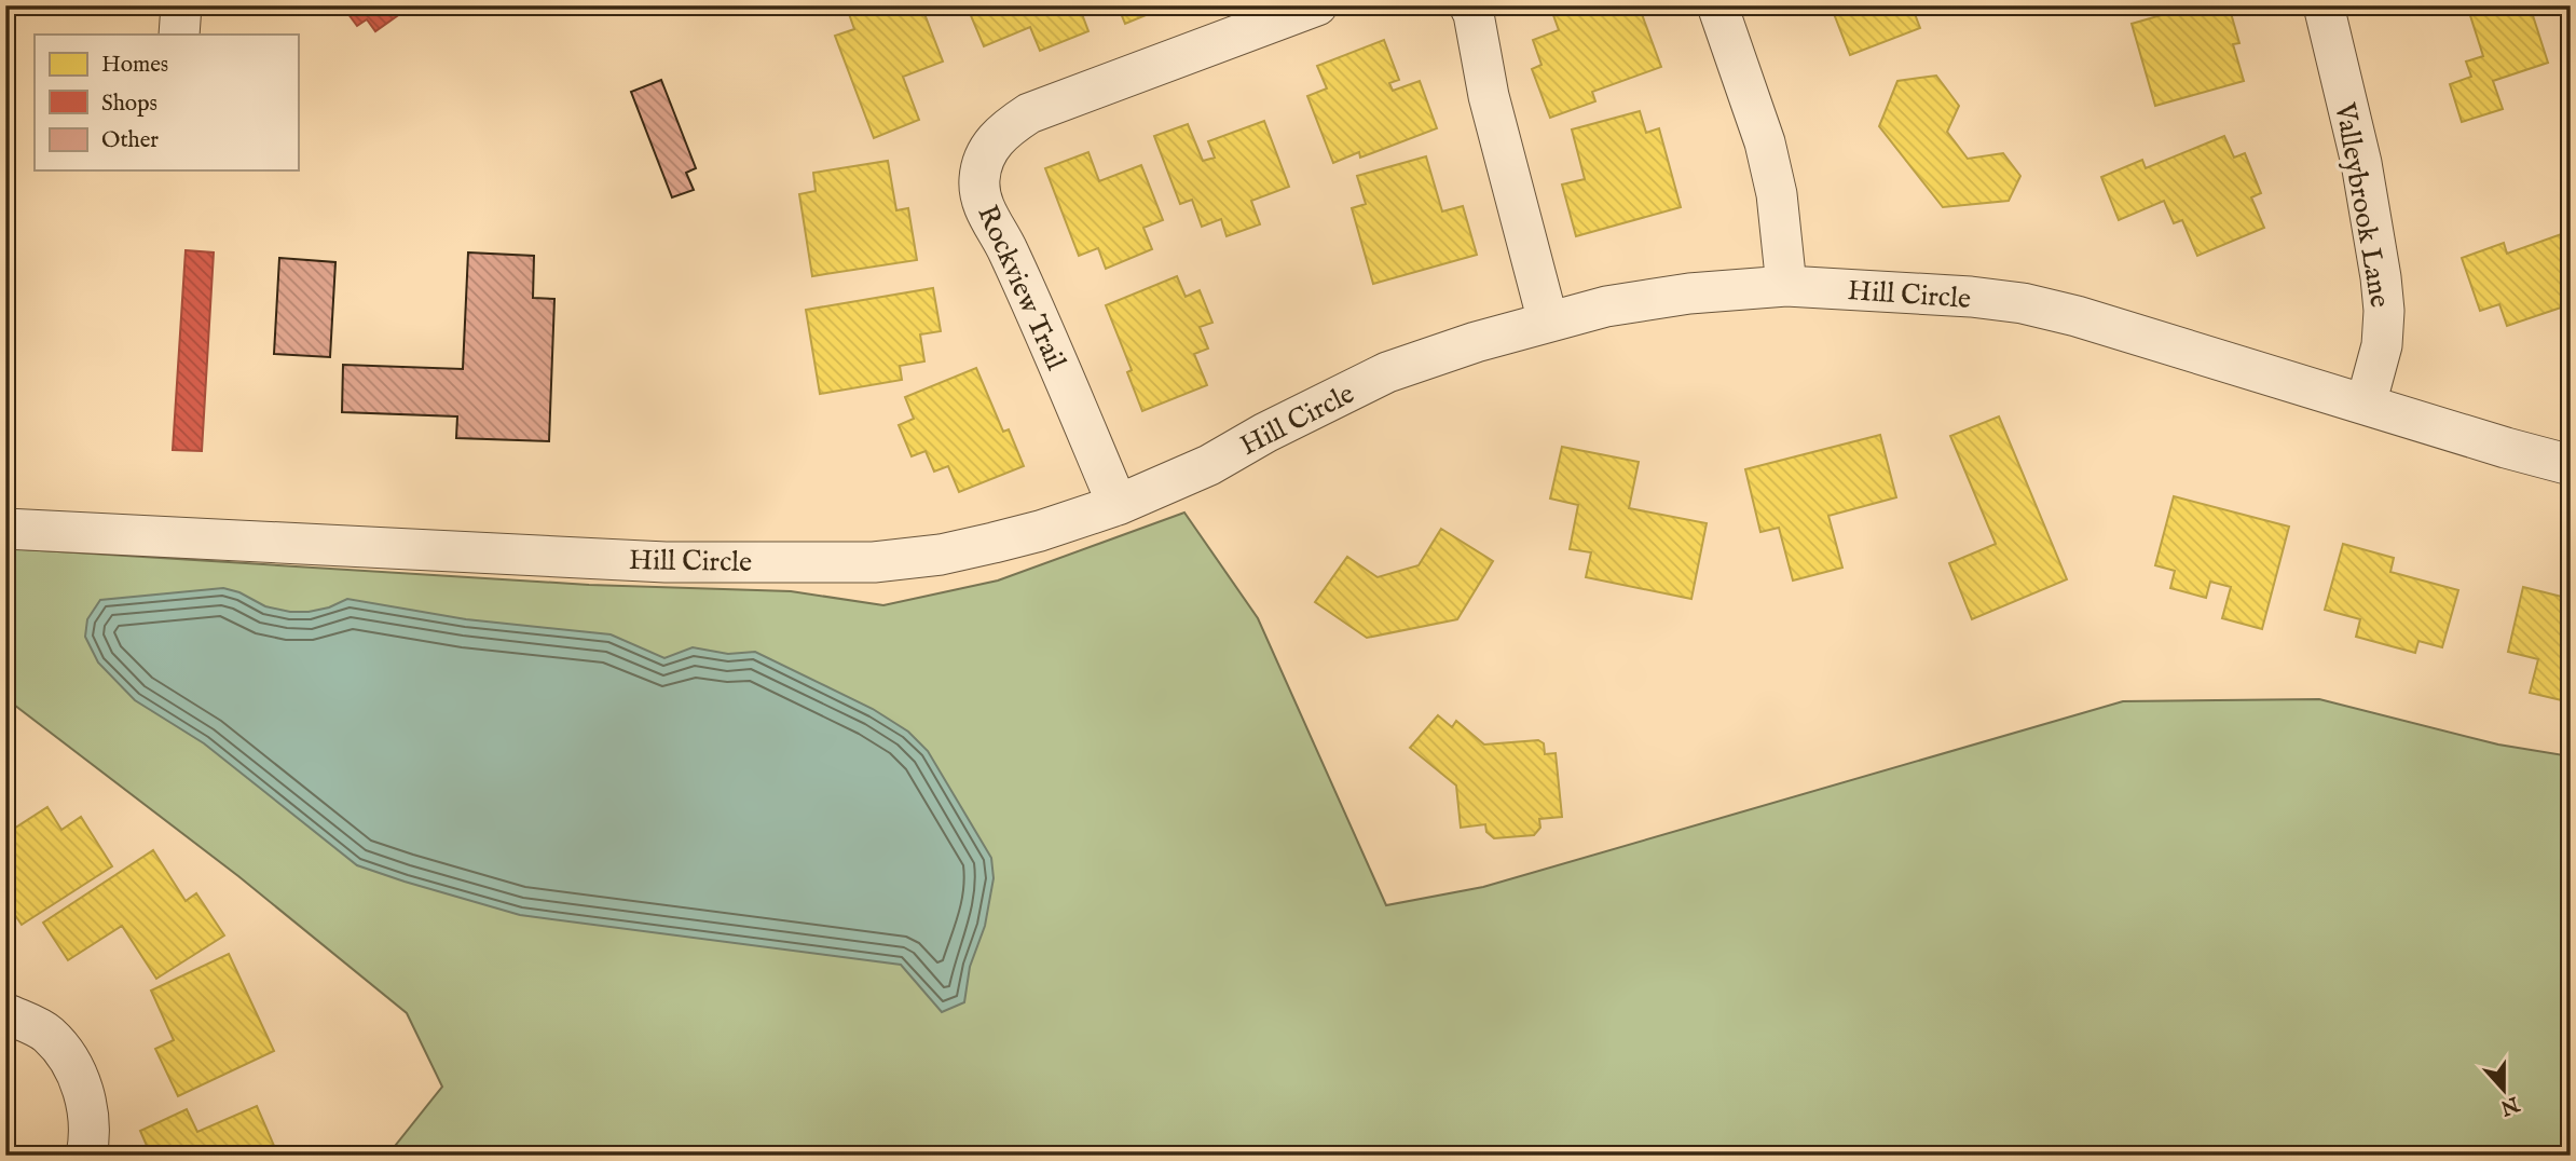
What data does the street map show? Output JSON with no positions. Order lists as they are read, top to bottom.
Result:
{
  "streets": {
    "street": ["Valleybrook Lane", "Rockview Trail", "Hill Circle"]
  },
  "crossings": [
    ["Valleybrook Lane", "Hill Circle"],
    ["Rockview Trail", "Hill Circle"]
  ],
  "legend": ["Homes", "Shops", "Other"],
  "north": "bottom"
}
